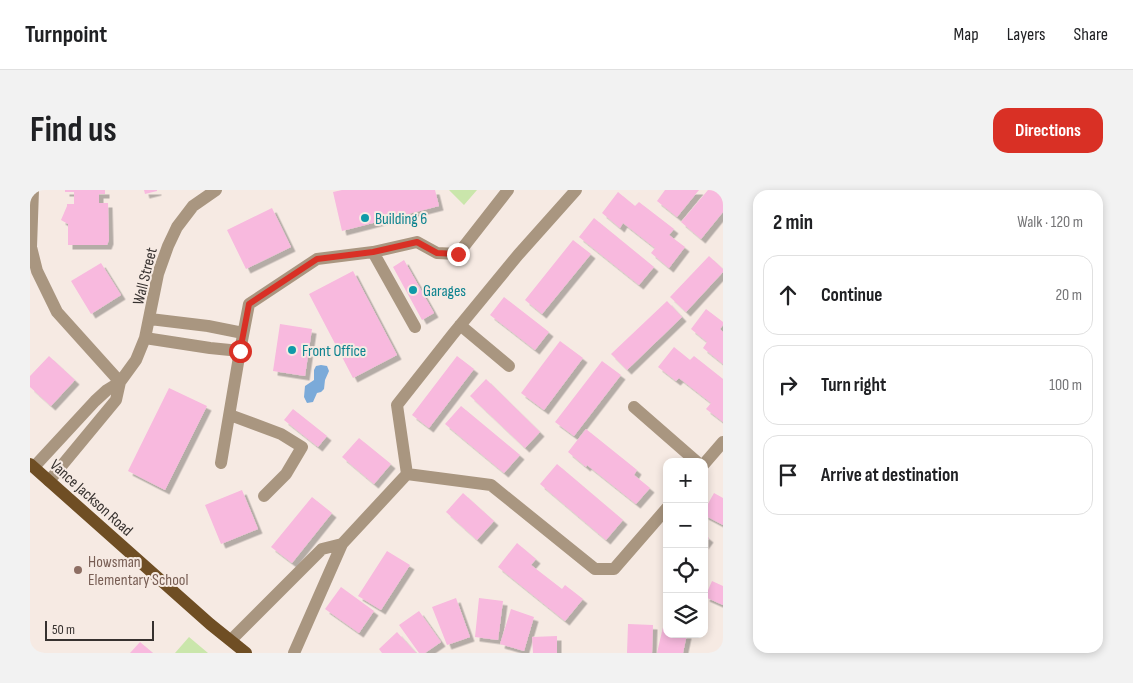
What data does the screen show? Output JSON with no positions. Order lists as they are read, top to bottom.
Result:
{
  "streets": {
    "main road": ["Vance Jackson Road"],
    "street": ["Wall Street"]
  },
  "crossings": [
    ["Wall Street", "Vance Jackson Road"]
  ],
  "places": [
    "Building 6",
    "Garages",
    "Front Office",
    "Howsman Elementary School"
  ],
  "scale_bar": "50 m",
  "page": {
    "header": "Turnpoint",
    "nav": ["Map", "Layers", "Share"],
    "buttons": "Directions",
    "title": "Find us",
    "heading": ["2 min", "Walk · 120 m"],
    "list": [
      ["Continue", "20 m"],
      ["Turn right", "100 m"],
      "Arrive at destination"
    ],
    "map_buttons": ["+", "−"],
    "scale": "50 m"
  }
}
